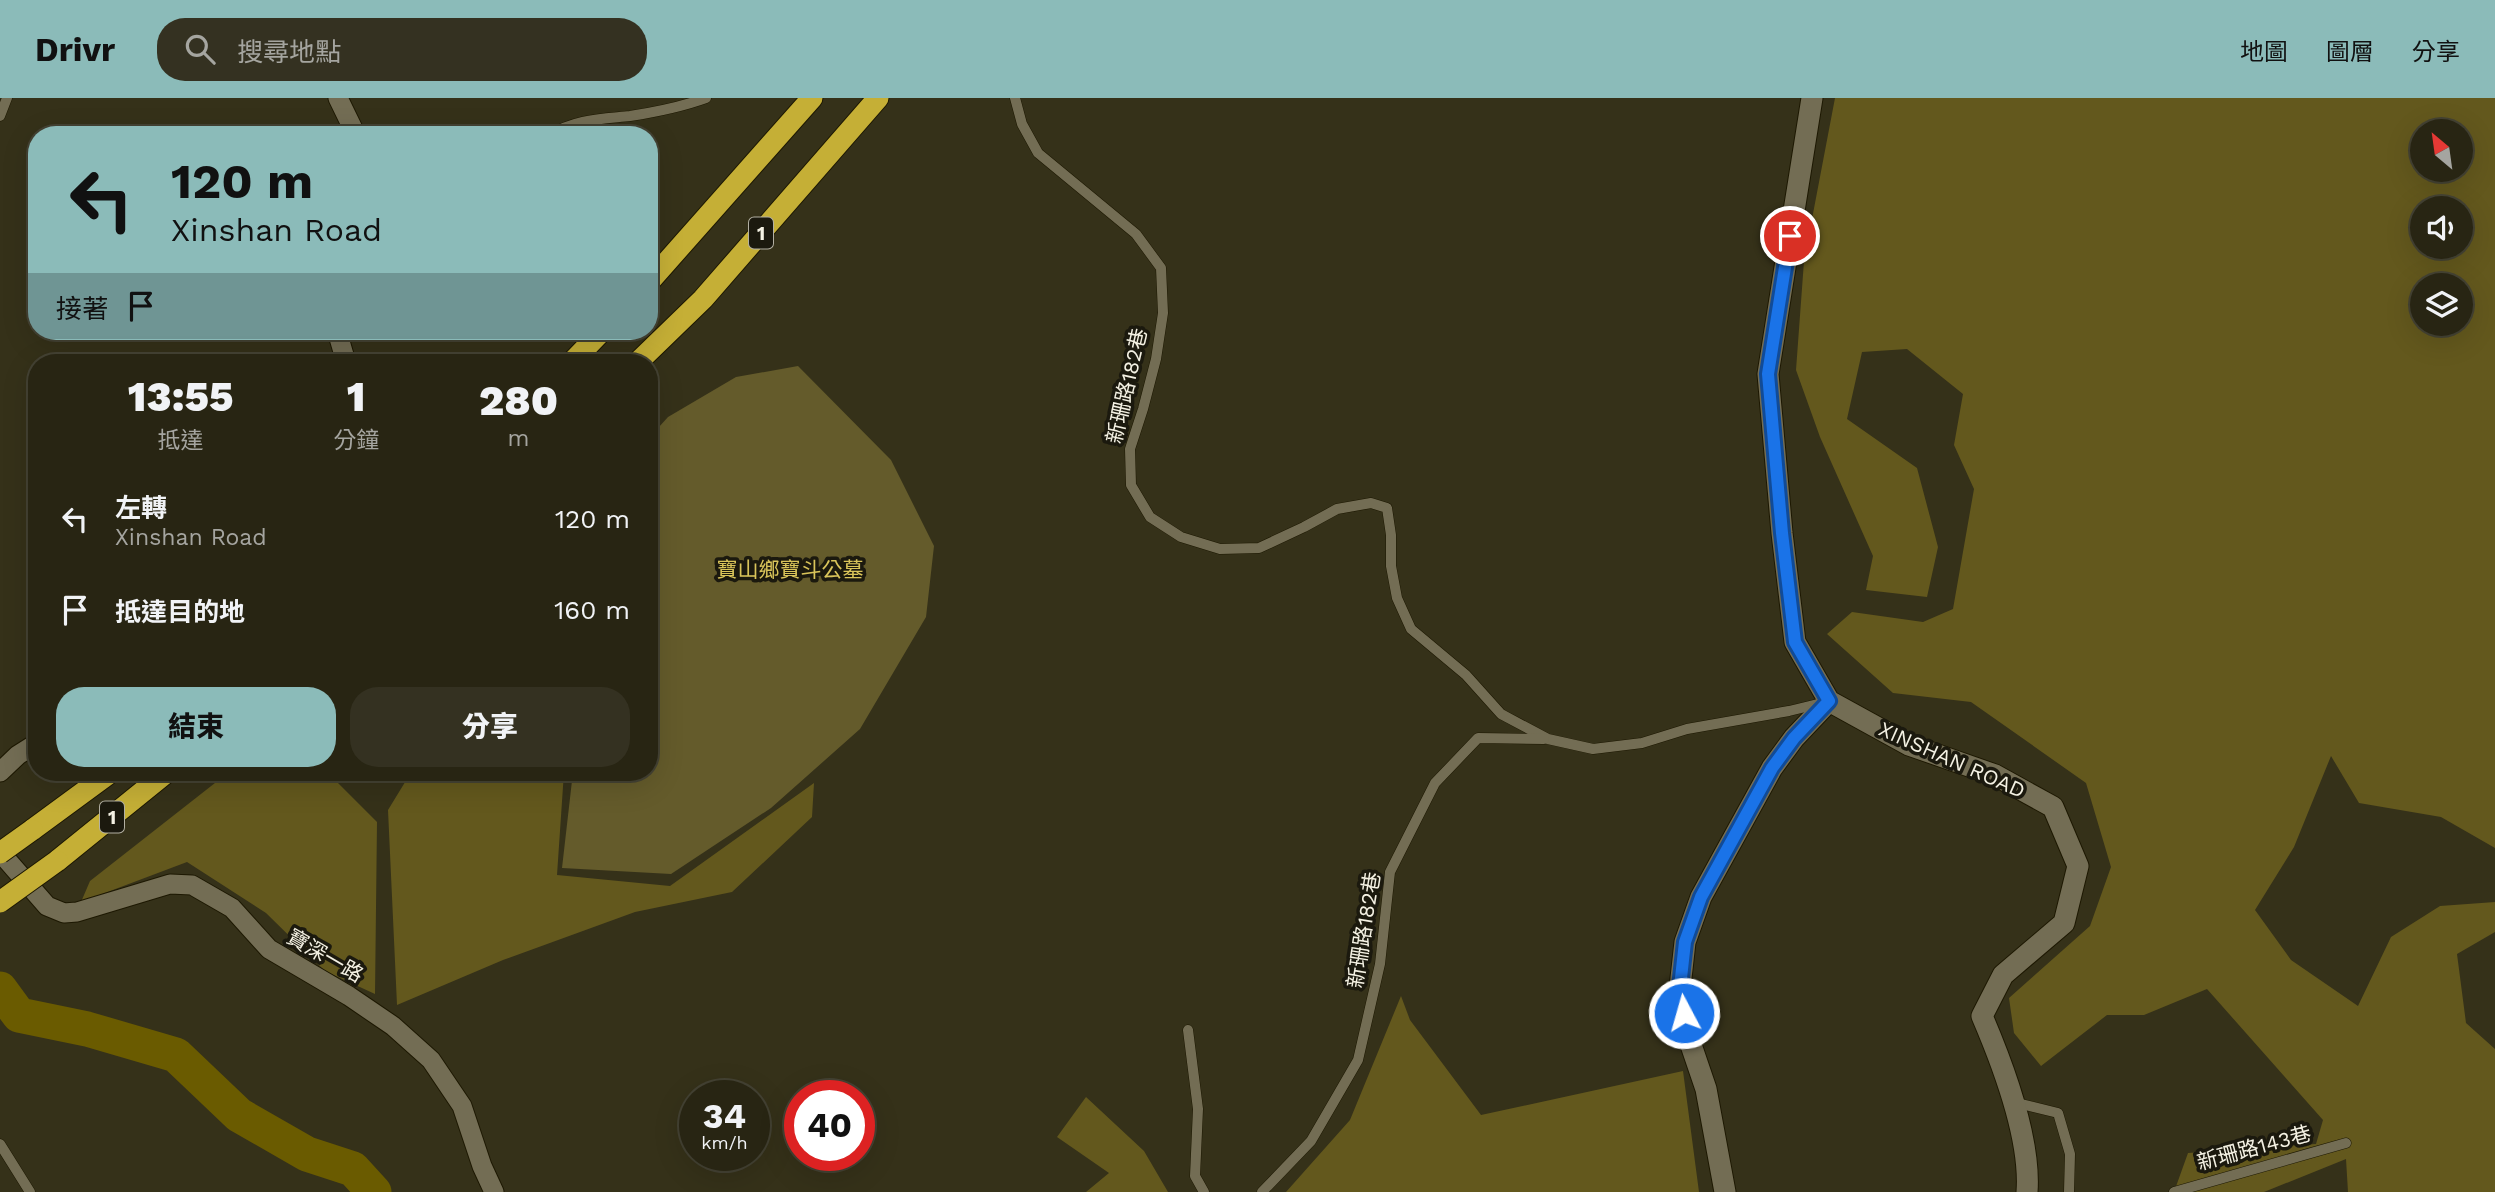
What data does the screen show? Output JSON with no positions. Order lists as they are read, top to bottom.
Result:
{
  "streets": {
    "highway": ["1"],
    "street": ["XINSHAN ROAD", "寶深一路"],
    "lane": ["新珊路182巷", "新珊路143巷"]
  },
  "crossings": [
    ["1", "寶深一路"],
    ["新珊路182巷", "XINSHAN ROAD"]
  ],
  "parks": ["寶山鄉寶斗公墓"],
  "north": "top left",
  "page": {
    "header": "Drivr",
    "search": "搜尋地點",
    "nav": ["地圖", "圖層", "分享"],
    "turn": ["120 m", "Xinshan Road"],
    "then": "接著",
    "eta": [
      "13:55",
      "抵達",
      "1",
      "分鐘",
      "280",
      "m"
    ],
    "list": [
      {
        "name": "左轉",
        "note": "Xinshan Road",
        "value": "120 m"
      },
      {
        "name": "抵達目的地",
        "value": "160 m"
      }
    ],
    "buttons": ["結束", "分享"],
    "speed": "34 km/h",
    "limit": "40"
  }
}
